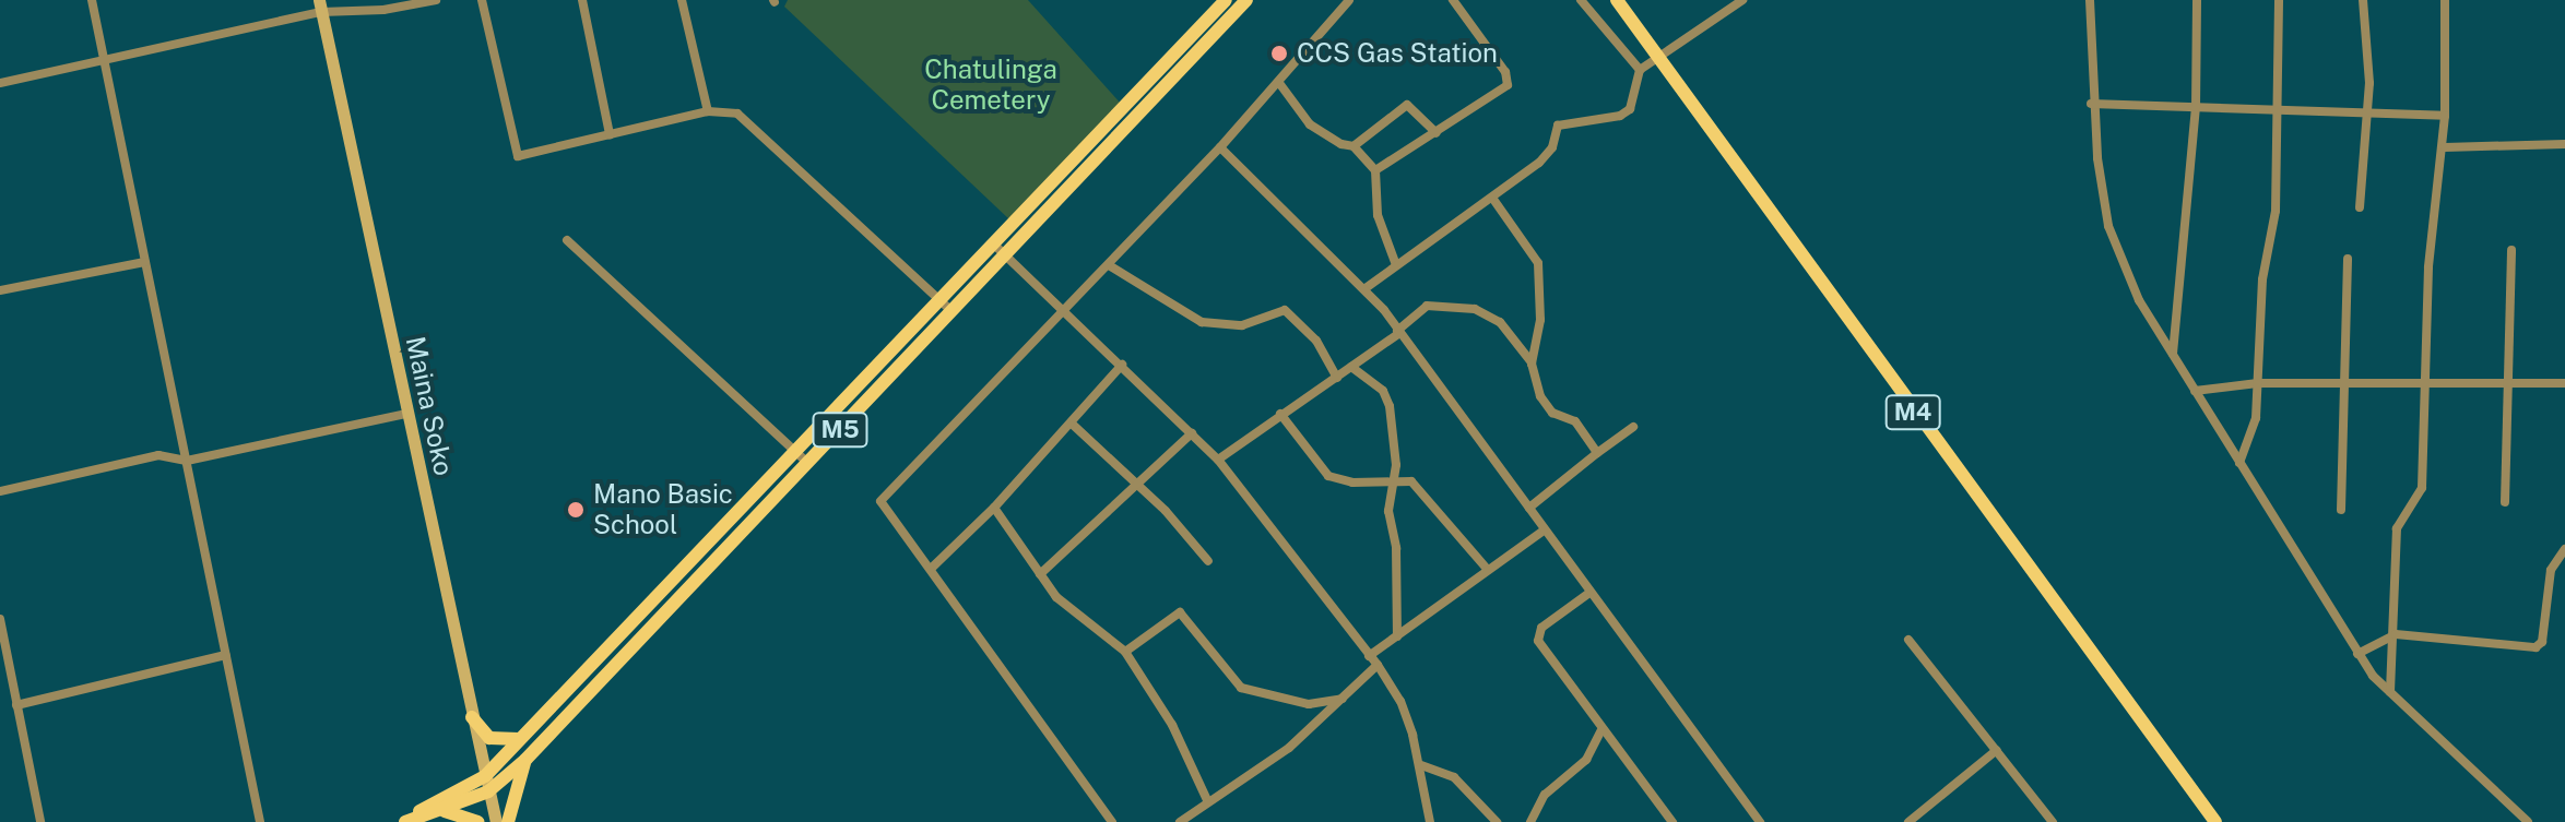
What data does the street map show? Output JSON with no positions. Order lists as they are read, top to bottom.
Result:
{
  "streets": {
    "main road": ["M4", "M5"],
    "street": ["Maina Soko"]
  },
  "crossings": [
    ["Maina Soko", "M5"]
  ],
  "parks": ["Chatulinga Cemetery"],
  "places": ["CCS Gas Station", "Mano Basic School"]
}
